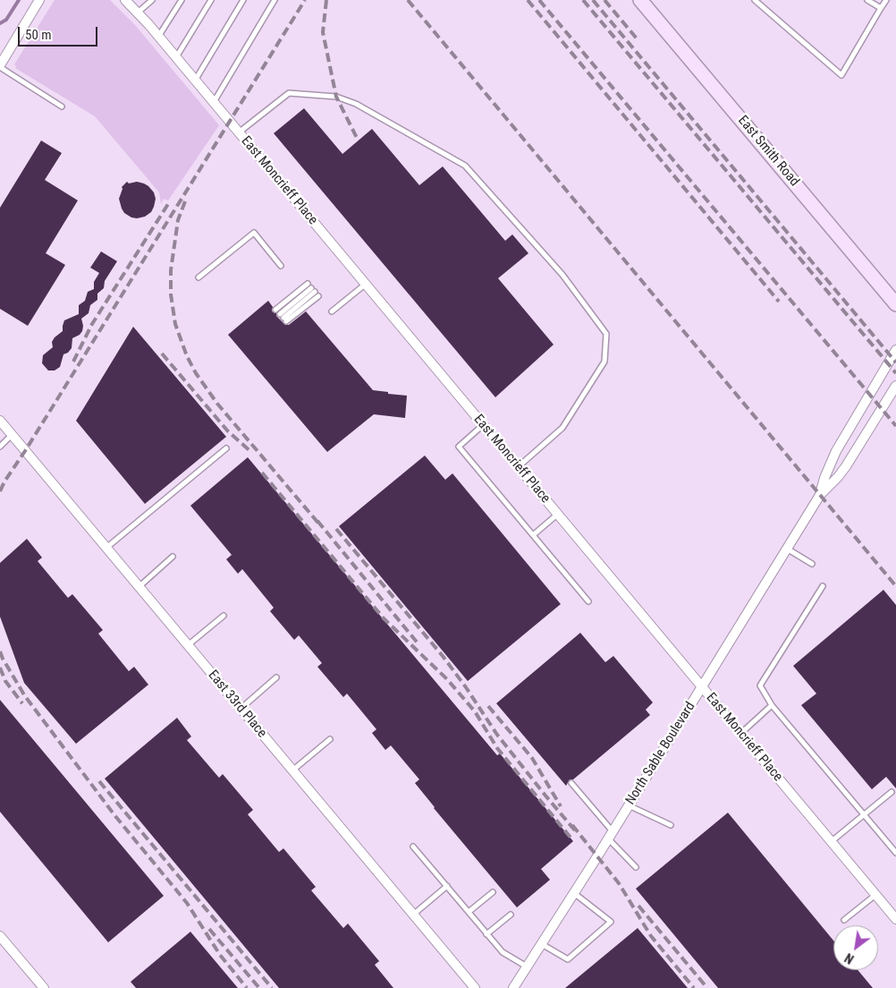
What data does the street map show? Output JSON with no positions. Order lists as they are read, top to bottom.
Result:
{
  "streets": {
    "street": [
      "East Smith Road",
      "East Moncrieff Place",
      "East 33rd Place",
      "North Sable Boulevard"
    ]
  },
  "crossings": [
    ["East Moncrieff Place", "North Sable Boulevard"]
  ],
  "scale_bar": "50 m",
  "north": "bottom left"
}
